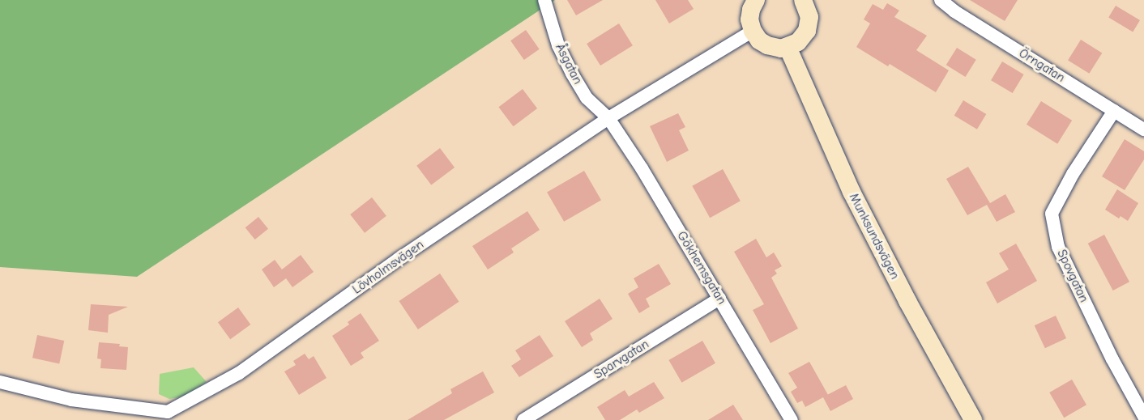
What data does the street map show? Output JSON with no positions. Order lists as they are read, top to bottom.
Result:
{
  "streets": {
    "street": [
      "Åsgatan",
      "Örngatan",
      "Munksundsvägen",
      "Lövholmsvägen",
      "Gökhemsgatan",
      "Spovgatan",
      "Sparvgatan"
    ]
  },
  "crossings": [
    ["Åsgatan", "Lövholmsvägen"],
    ["Åsgatan", "Gökhemsgatan"],
    ["Örngatan", "Spovgatan"],
    ["Lövholmsvägen", "Gökhemsgatan"],
    ["Gökhemsgatan", "Sparvgatan"]
  ]
}
